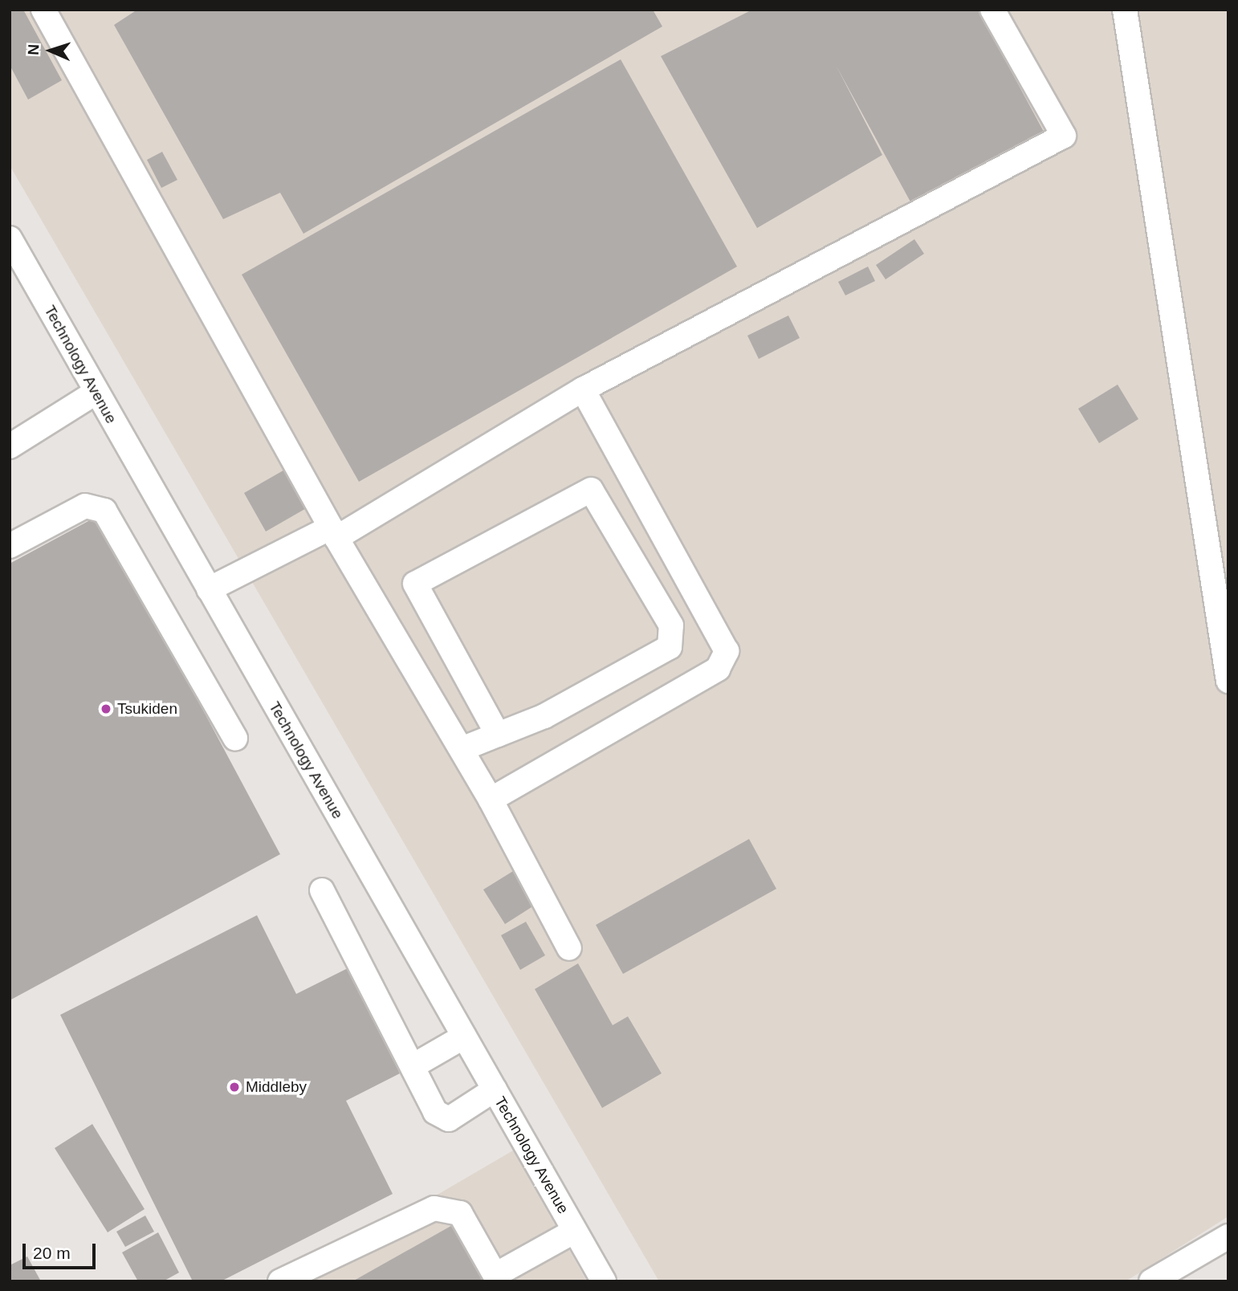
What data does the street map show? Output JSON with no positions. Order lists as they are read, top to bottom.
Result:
{
  "streets": {
    "street": ["Technology Avenue"]
  },
  "places": ["Tsukiden", "Middleby"],
  "scale_bar": "20 m",
  "north": "left"
}
